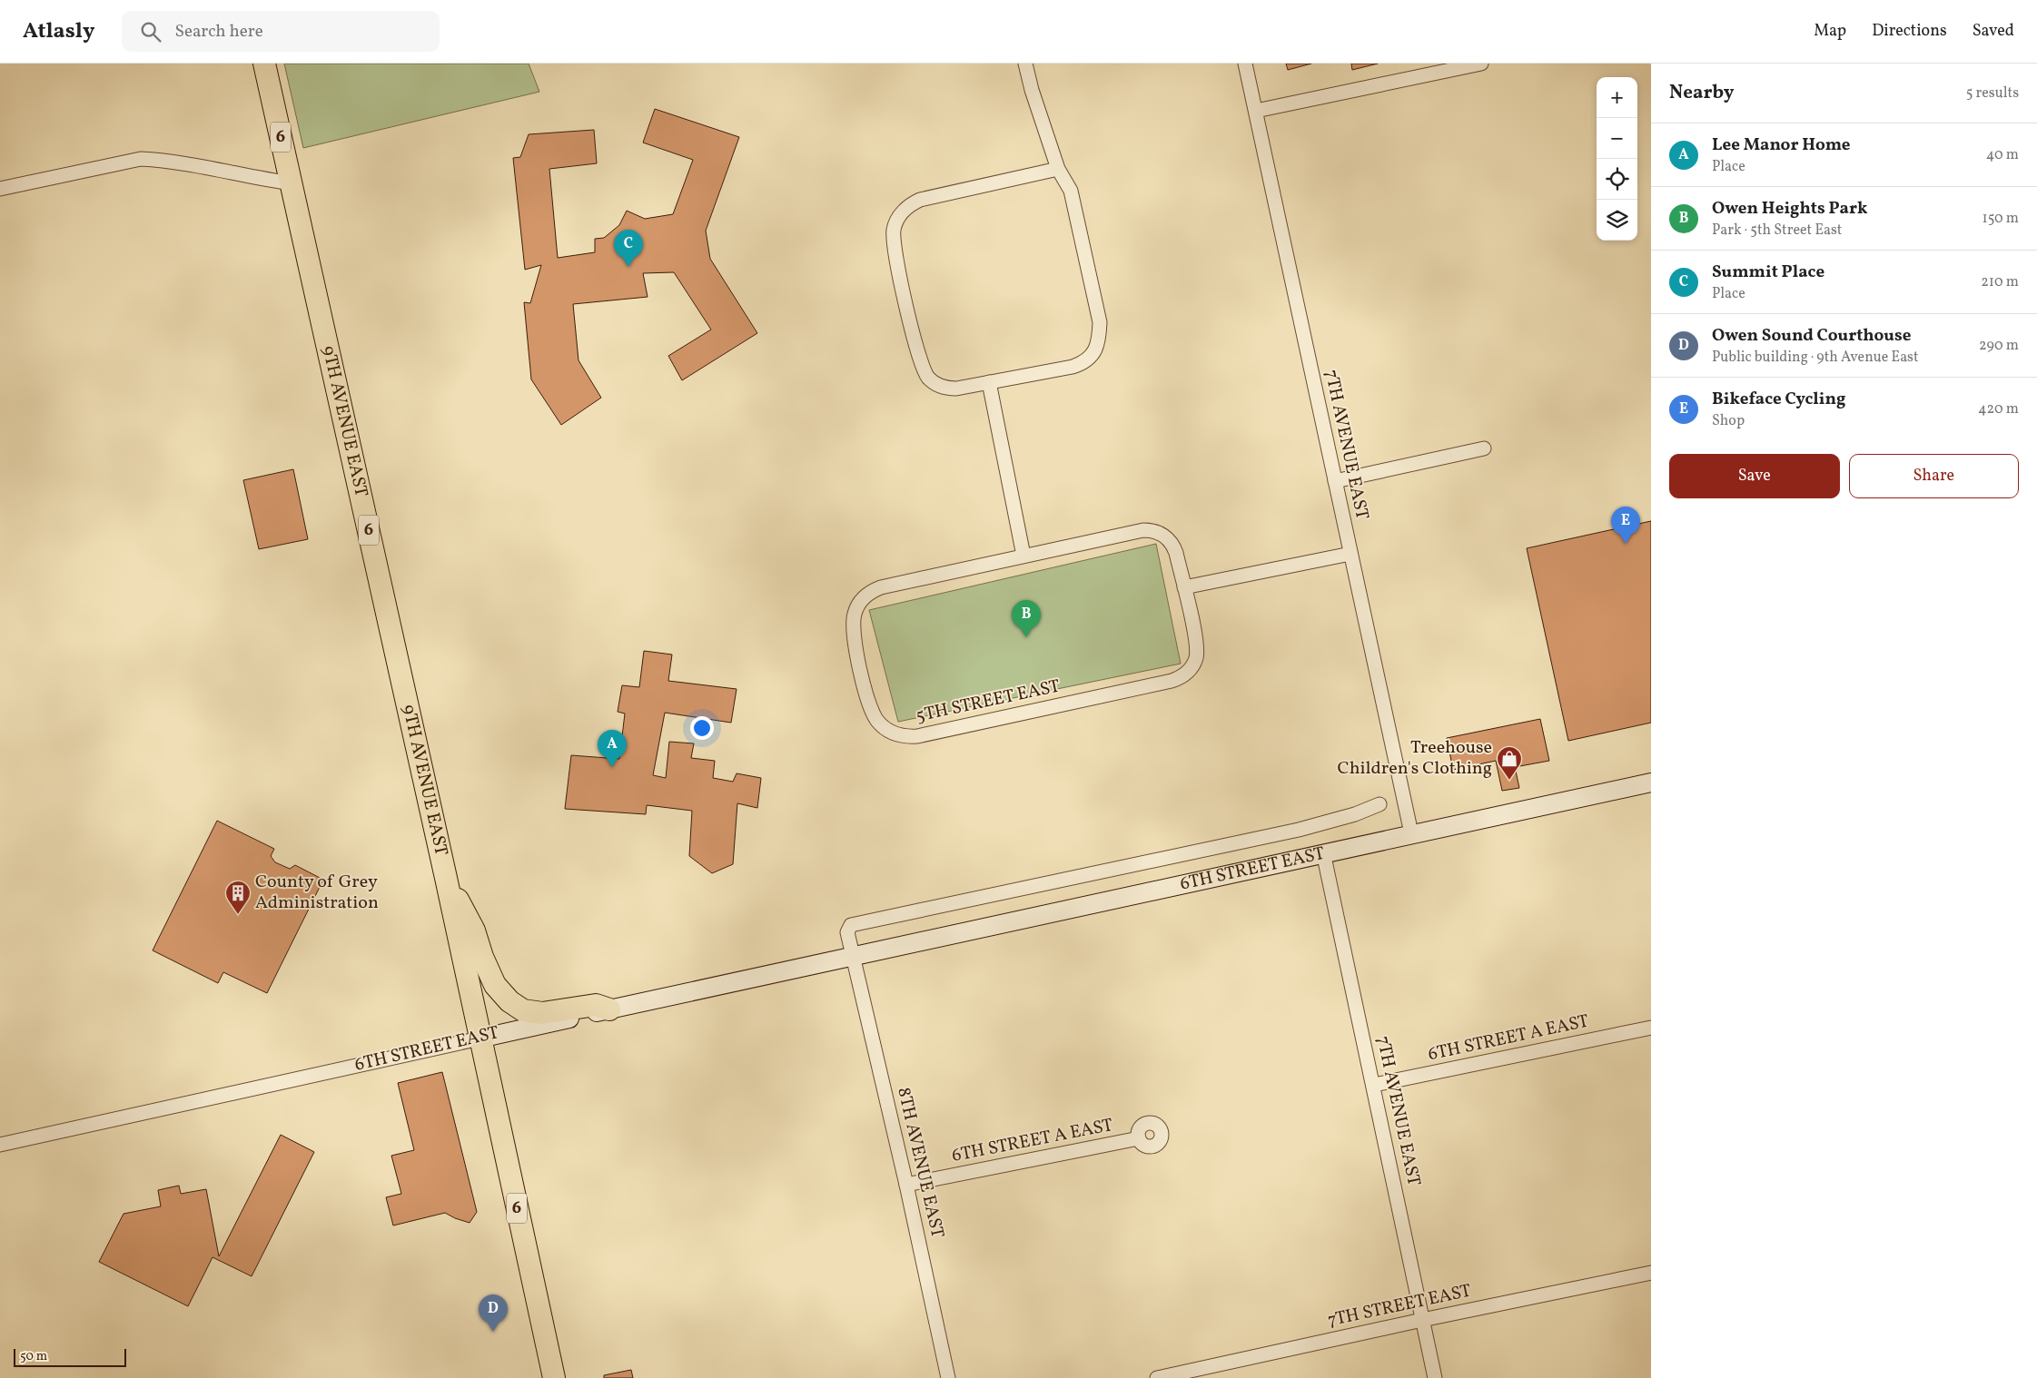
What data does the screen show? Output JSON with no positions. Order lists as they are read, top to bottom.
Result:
{
  "streets": {
    "highway": ["6", "9TH AVENUE EAST"],
    "main road": ["6TH STREET EAST"],
    "street": [
      "7TH AVENUE EAST",
      "5TH STREET EAST",
      "6TH STREET A EAST",
      "8TH AVENUE EAST",
      "7TH STREET EAST"
    ]
  },
  "crossings": [
    ["6", "9TH AVENUE EAST"],
    ["9TH AVENUE EAST", "6TH STREET EAST"],
    ["7TH AVENUE EAST", "6TH STREET EAST"],
    ["7TH AVENUE EAST", "6TH STREET A EAST"],
    ["7TH AVENUE EAST", "7TH STREET EAST"],
    ["6TH STREET EAST", "8TH AVENUE EAST"],
    ["6TH STREET A EAST", "8TH AVENUE EAST"]
  ],
  "places": {
    "shop": ["Treehouse Children's Clothing"],
    "building": ["County of Grey Administration"]
  },
  "scale_bar": "50 m",
  "page": {
    "header": "Atlasly",
    "search": "Search here",
    "nav": ["Map", "Directions", "Saved"],
    "heading": ["Nearby", "5 results"],
    "map_buttons": ["+", "−"],
    "list": [
      {
        "mark": "A",
        "name": "Lee Manor Home",
        "note": "Place",
        "value": "40 m"
      },
      {
        "mark": "B",
        "name": "Owen Heights Park",
        "note": "Park · 5th Street East",
        "value": "150 m"
      },
      {
        "mark": "C",
        "name": "Summit Place",
        "note": "Place",
        "value": "210 m"
      },
      {
        "mark": "D",
        "name": "Owen Sound Courthouse",
        "note": "Public building · 9th Avenue East",
        "value": "290 m"
      },
      {
        "mark": "E",
        "name": "Bikeface Cycling",
        "note": "Shop",
        "value": "420 m"
      }
    ],
    "pins": [
      "C",
      "E",
      "B",
      "A",
      "D"
    ],
    "buttons": ["Save", "Share"],
    "scale": "50 m"
  }
}
